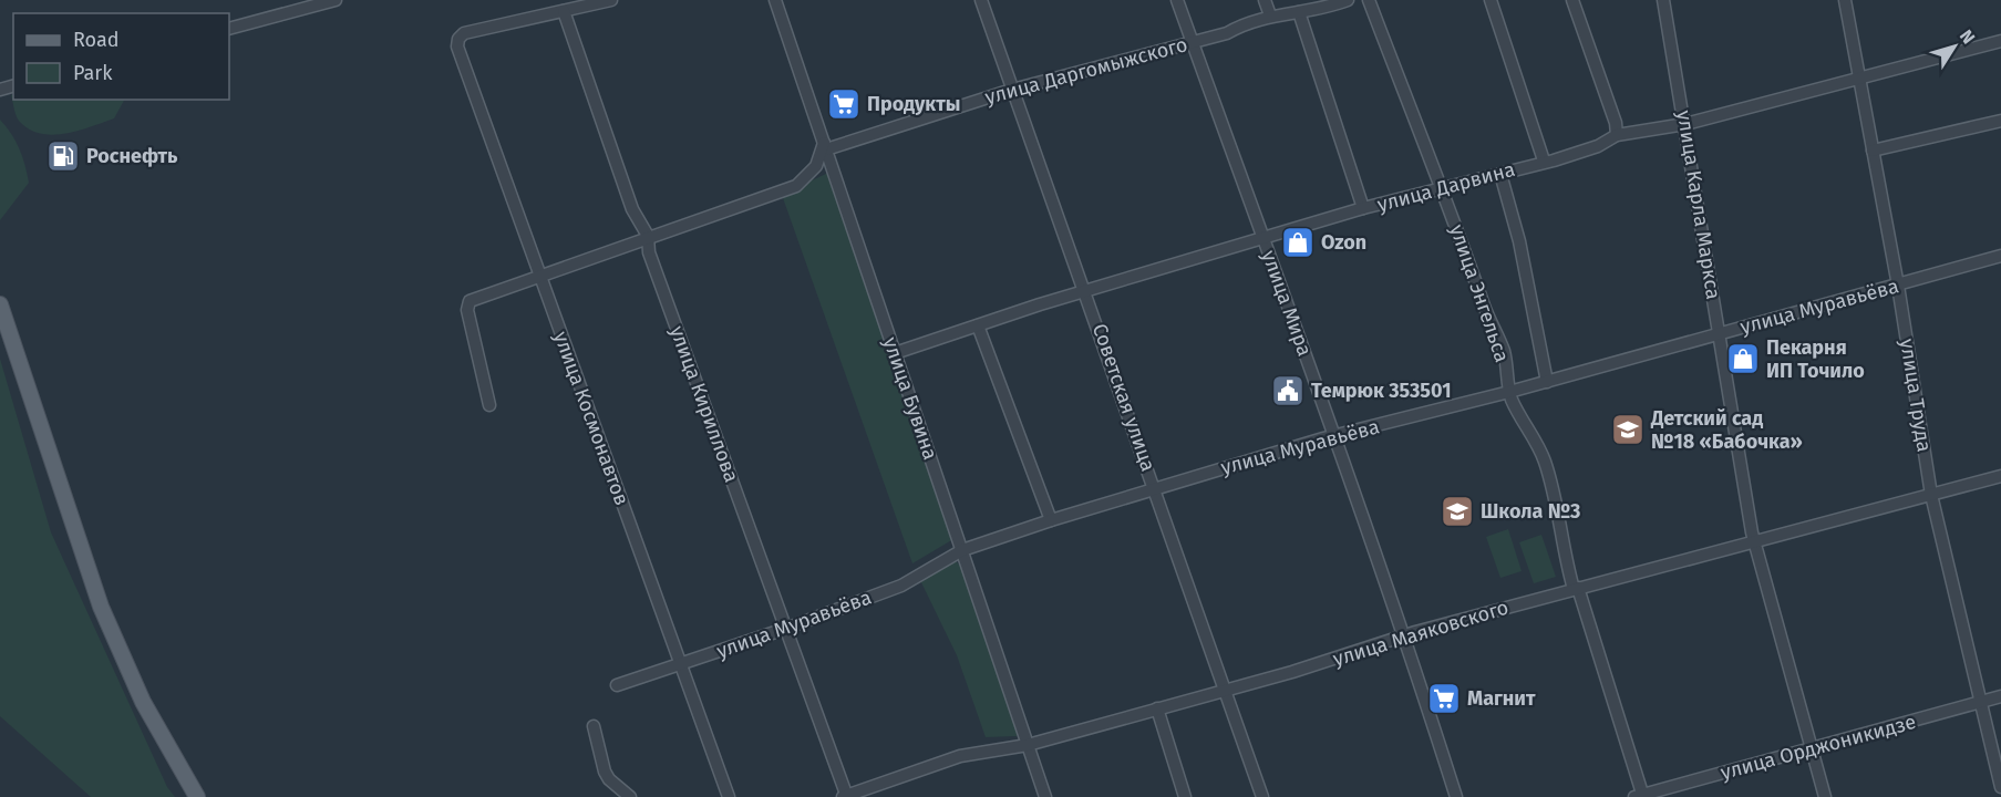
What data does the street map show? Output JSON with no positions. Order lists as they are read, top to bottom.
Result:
{
  "streets": {
    "street": [
      "улица Даргомыжского",
      "улица Дарвина",
      "улица Карла Маркса",
      "улица Энгельса",
      "улица Мира",
      "улица Муравьёва",
      "улица Труда",
      "Советская улица",
      "улица Бувина",
      "улица Кириллова",
      "улица Космонавтов",
      "улица Маяковского",
      "улица Орджоникидзе"
    ]
  },
  "crossings": [
    ["улица Даргомыжского", "улица Мира"],
    ["улица Даргомыжского", "Советская улица"],
    ["улица Даргомыжского", "улица Бувина"],
    ["улица Дарвина", "улица Карла Маркса"],
    ["улица Дарвина", "улица Энгельса"],
    ["улица Дарвина", "улица Мира"],
    ["улица Дарвина", "улица Труда"],
    ["улица Дарвина", "Советская улица"],
    ["улица Дарвина", "улица Бувина"],
    ["улица Карла Маркса", "улица Муравьёва"],
    ["улица Карла Маркса", "улица Маяковского"],
    ["улица Карла Маркса", "улица Орджоникидзе"],
    ["улица Энгельса", "улица Муравьёва"],
    ["улица Энгельса", "улица Маяковского"],
    ["улица Энгельса", "улица Орджоникидзе"],
    ["улица Мира", "улица Муравьёва"],
    ["улица Мира", "улица Маяковского"],
    ["улица Муравьёва", "улица Труда"],
    ["улица Муравьёва", "Советская улица"],
    ["улица Муравьёва", "улица Бувина"],
    ["улица Муравьёва", "улица Кириллова"],
    ["улица Муравьёва", "улица Космонавтов"],
    ["улица Труда", "улица Маяковского"],
    ["улица Труда", "улица Орджоникидзе"],
    ["Советская улица", "улица Маяковского"],
    ["улица Бувина", "улица Маяковского"],
    ["улица Кириллова", "улица Космонавтов"],
    ["улица Кириллова", "улица Маяковского"]
  ],
  "places": {
    "supermarket": ["Продукты", "Магнит"],
    "fuel station": ["Роснефть"],
    "shop": ["Ozon", "Пекарня ИП Точило"],
    "public building": ["Темрюк 353501"],
    "school or university": ["Детский сад №18 «Бабочка»", "Школа №3"]
  },
  "legend": ["Road", "Park"],
  "north": "top right"
}
